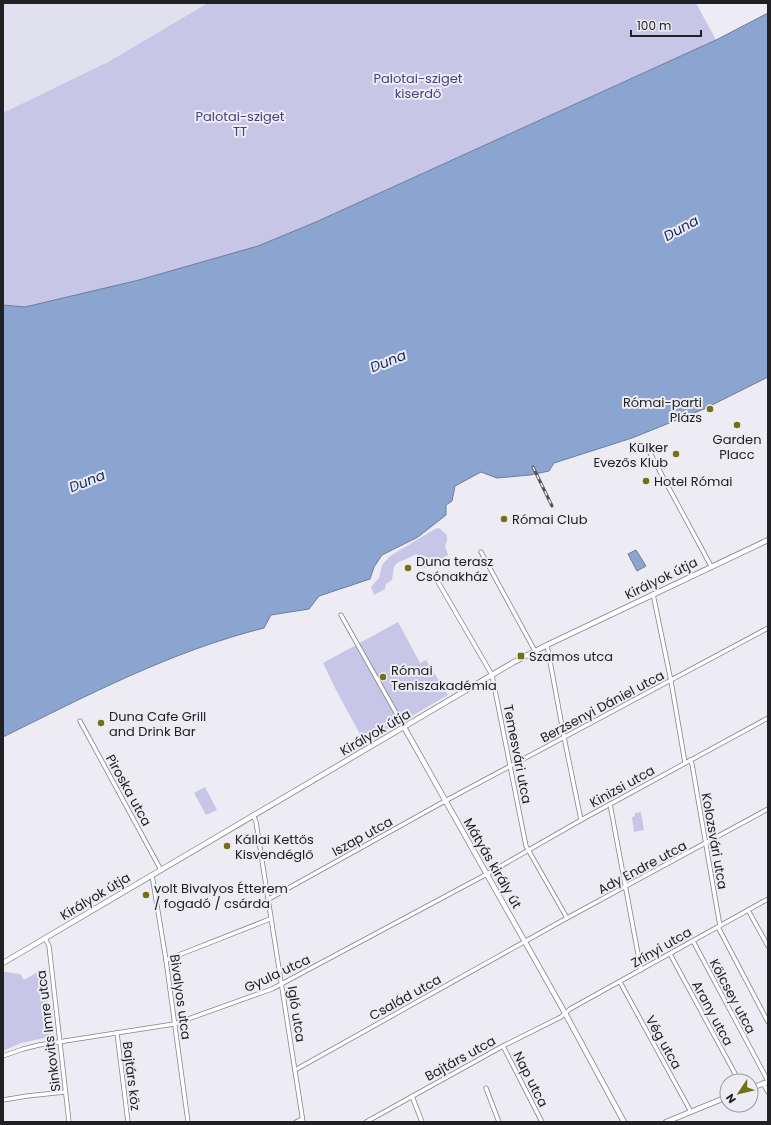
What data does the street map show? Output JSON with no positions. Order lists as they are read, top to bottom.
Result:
{
  "streets": {
    "street": [
      "Királyok útja",
      "Berzsenyi Dániel utca",
      "Temesvári utca",
      "Kinizsi utca",
      "Piroska utca",
      "Iszap utca",
      "Kolozsvári utca",
      "Mátyás király út",
      "Ady Endre utca",
      "Zrínyi utca",
      "Gyula utca",
      "Kölcsey utca",
      "Bivalyos utca",
      "Család utca",
      "Arany utca",
      "Igló utca",
      "Sinkovits Imre utca",
      "Vég utca",
      "Bajtárs utca",
      "Bajtárs köz",
      "Nap utca"
    ]
  },
  "crossings": [
    ["Királyok útja", "Temesvári utca"],
    ["Királyok útja", "Piroska utca"],
    ["Királyok útja", "Mátyás király út"],
    ["Királyok útja", "Bivalyos utca"],
    ["Királyok útja", "Igló utca"],
    ["Királyok útja", "Sinkovits Imre utca"],
    ["Berzsenyi Dániel utca", "Temesvári utca"],
    ["Berzsenyi Dániel utca", "Iszap utca"],
    ["Berzsenyi Dániel utca", "Mátyás király út"],
    ["Temesvári utca", "Kinizsi utca"],
    ["Temesvári utca", "Ady Endre utca"],
    ["Kinizsi utca", "Kolozsvári utca"],
    ["Kinizsi utca", "Mátyás király út"],
    ["Kinizsi utca", "Gyula utca"],
    ["Iszap utca", "Mátyás király út"],
    ["Iszap utca", "Igló utca"],
    ["Kolozsvári utca", "Ady Endre utca"],
    ["Kolozsvári utca", "Zrínyi utca"],
    ["Mátyás király út", "Ady Endre utca"],
    ["Mátyás király út", "Zrínyi utca"],
    ["Mátyás király út", "Gyula utca"],
    ["Mátyás király út", "Család utca"],
    ["Mátyás király út", "Bajtárs utca"],
    ["Ady Endre utca", "Család utca"],
    ["Zrínyi utca", "Kölcsey utca"],
    ["Zrínyi utca", "Arany utca"],
    ["Zrínyi utca", "Vég utca"],
    ["Zrínyi utca", "Bajtárs utca"],
    ["Gyula utca", "Bivalyos utca"],
    ["Gyula utca", "Igló utca"],
    ["Gyula utca", "Sinkovits Imre utca"],
    ["Gyula utca", "Bajtárs köz"],
    ["Család utca", "Igló utca"],
    ["Bajtárs utca", "Nap utca"]
  ],
  "water": ["Duna"],
  "parks": ["Palotai-sziget kiserdő", "Palotai-sziget TT"],
  "places": {
    "other": [
      "Római-parti Plázs",
      "Garden Placc",
      "Külker Evezős Klub",
      "Hotel Római",
      "Római Club",
      "Duna terasz Csónakház",
      "Római Teniszakadémia",
      "Duna Cafe Grill and Drink Bar",
      "Kállai Kettős Kisvendéglő",
      "volt Bivalyos Étterem / fogadó / csárda"
    ],
    "transit": ["Szamos utca"]
  },
  "scale_bar": "100 m",
  "north": "bottom left"
}
